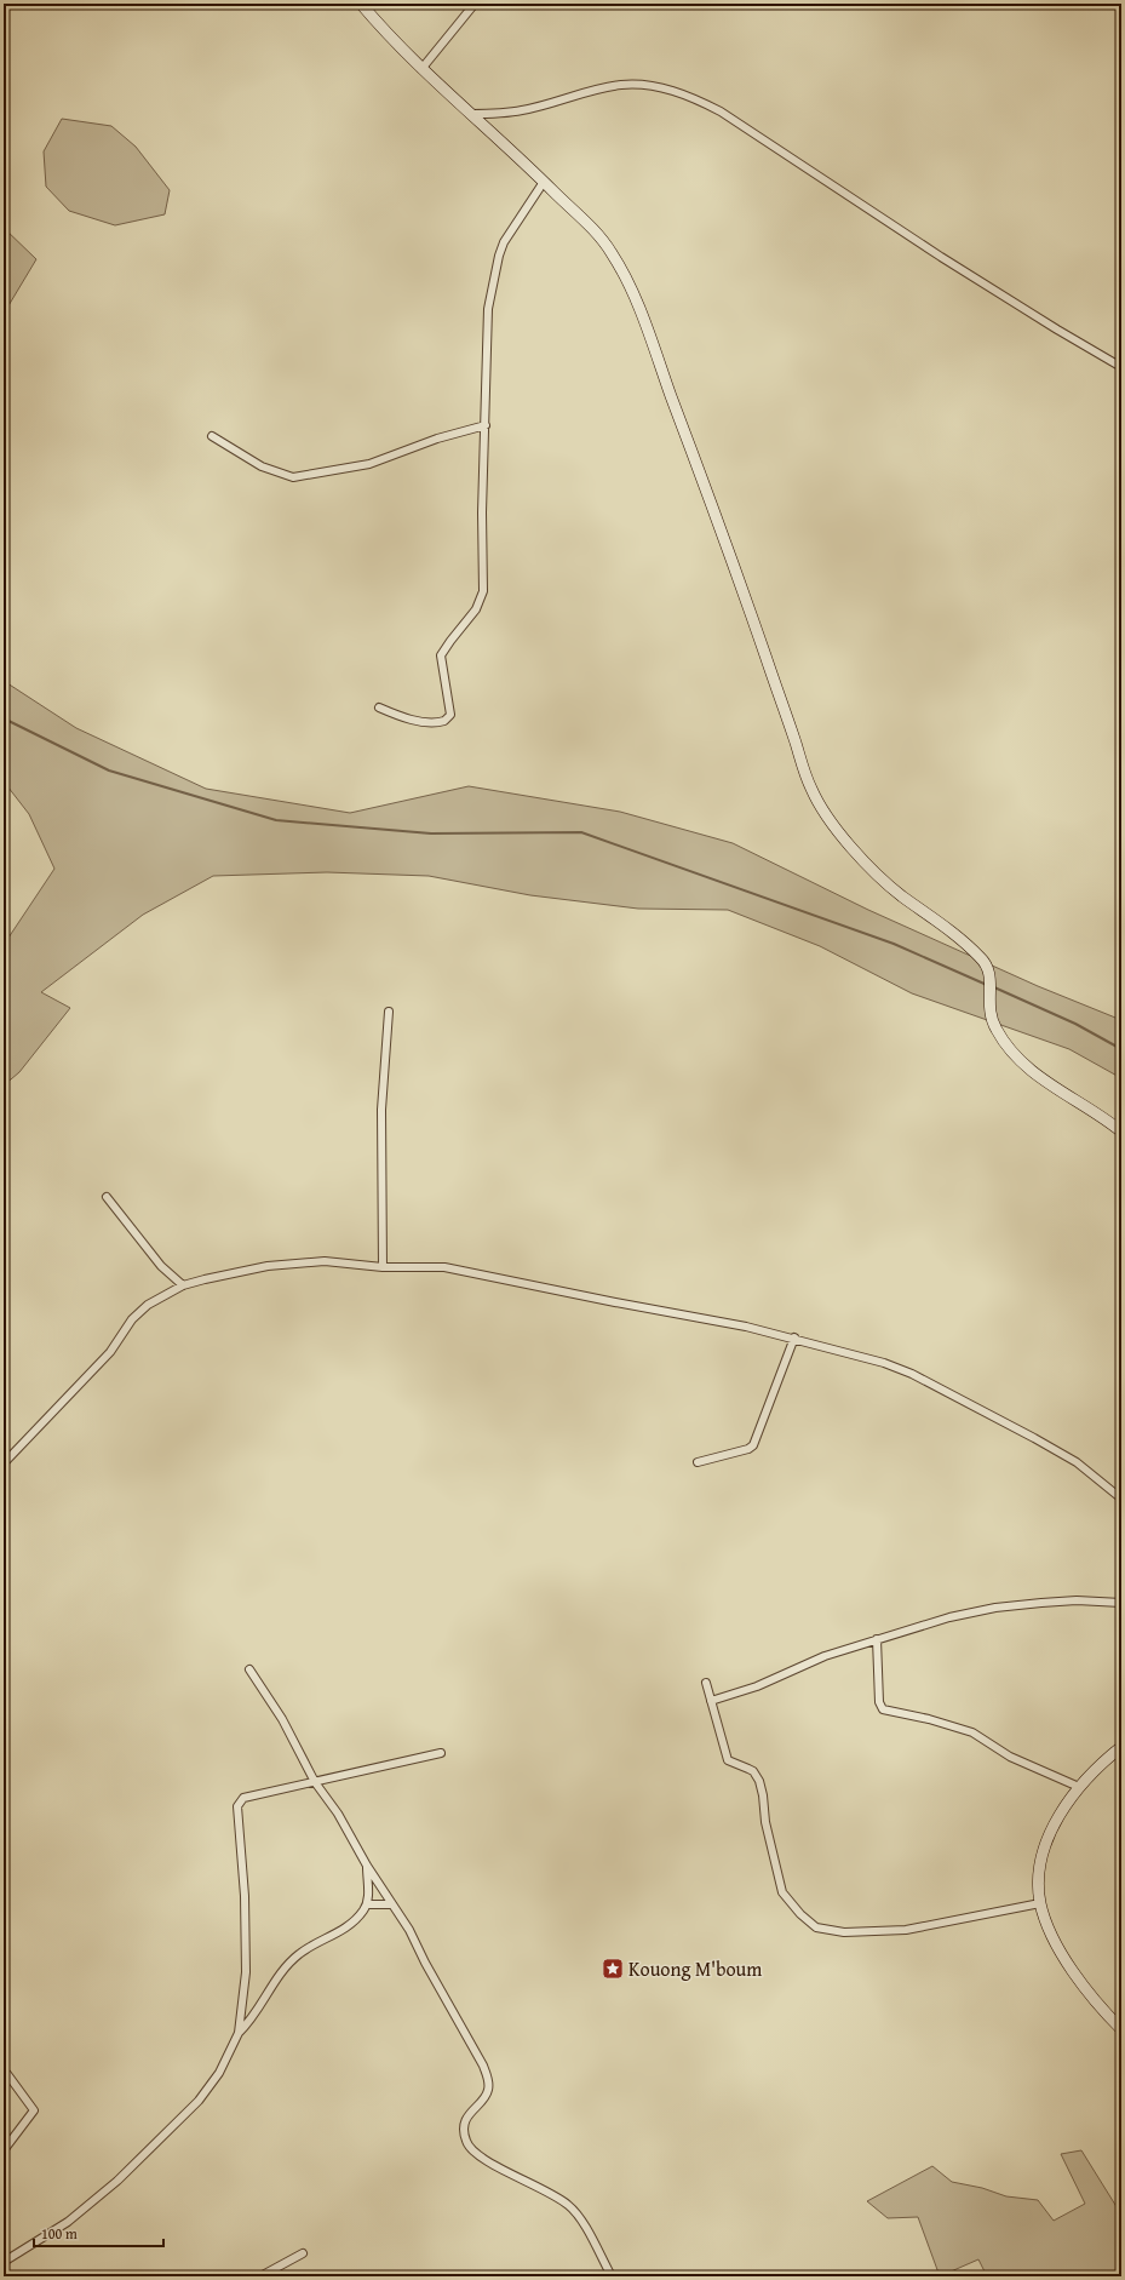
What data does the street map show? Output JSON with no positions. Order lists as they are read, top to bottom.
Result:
{
  "places": {
    "place": ["Kouong M'boum"]
  },
  "scale_bar": "100 m"
}
